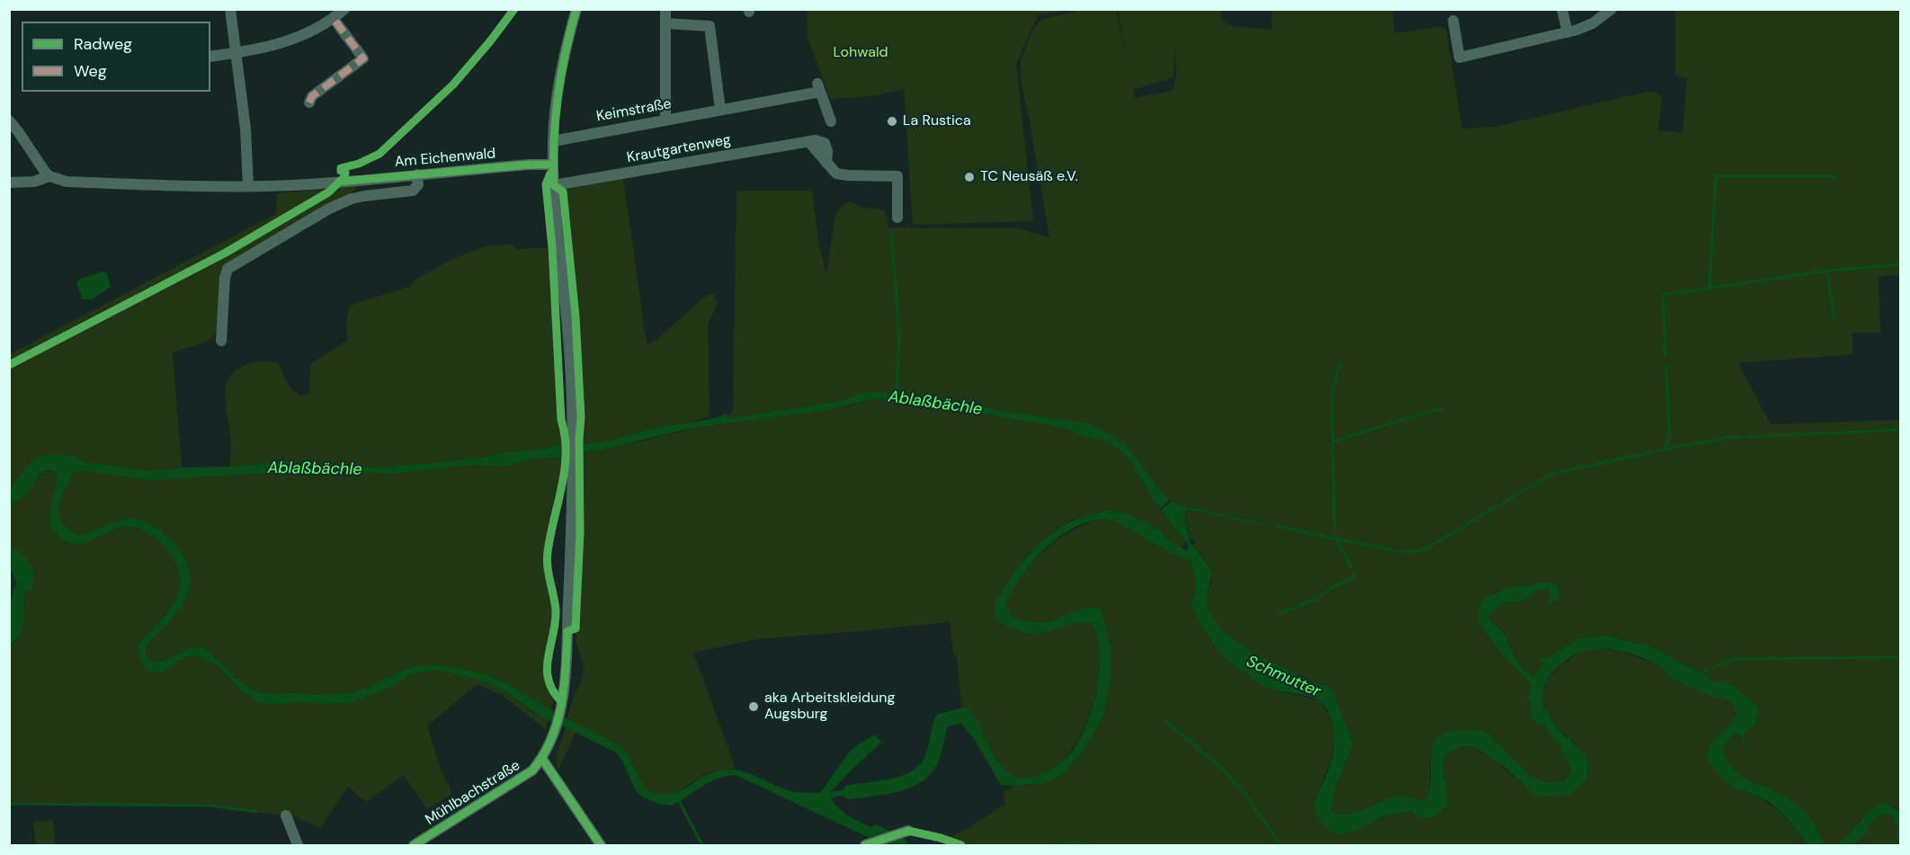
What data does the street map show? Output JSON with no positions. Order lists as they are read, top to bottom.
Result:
{
  "streets": {
    "street": [
      "Keimstraße",
      "Krautgartenweg",
      "Am Eichenwald",
      "Mühlbachstraße"
    ]
  },
  "water": ["Ablaßbächle", "Schmutter"],
  "parks": ["Lohwald"],
  "places": ["La Rustica", "TC Neusäß e.V.", "aka Arbeitskleidung Augsburg"],
  "legend": ["Radweg", "Weg"]
}
